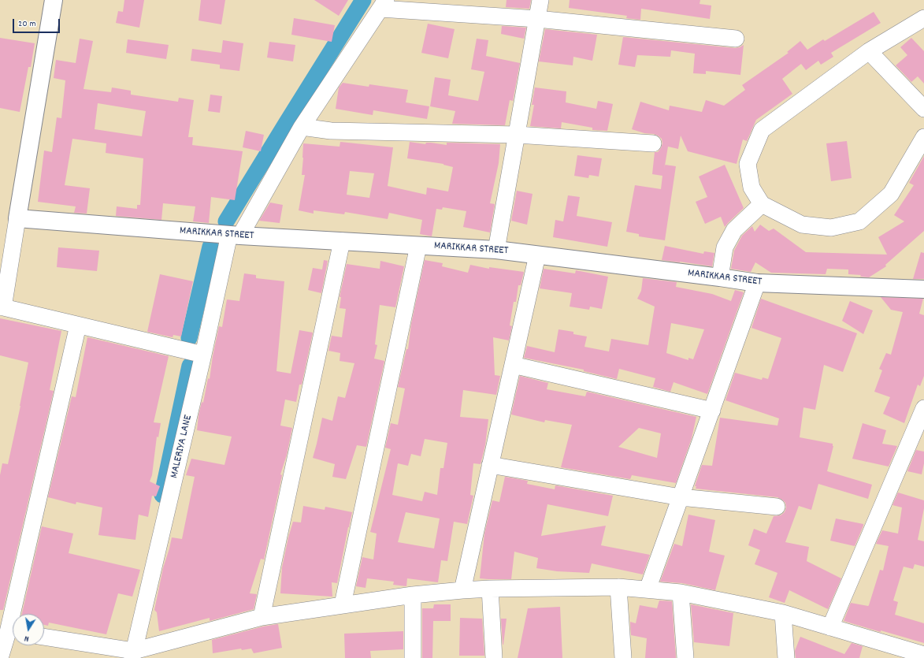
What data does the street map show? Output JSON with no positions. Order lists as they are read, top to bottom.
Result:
{
  "streets": {
    "street": ["MARIKKAR STREET", "MALERIYA LANE"]
  },
  "crossings": [
    ["MARIKKAR STREET", "MALERIYA LANE"]
  ],
  "scale_bar": "20 m",
  "north": "bottom"
}
